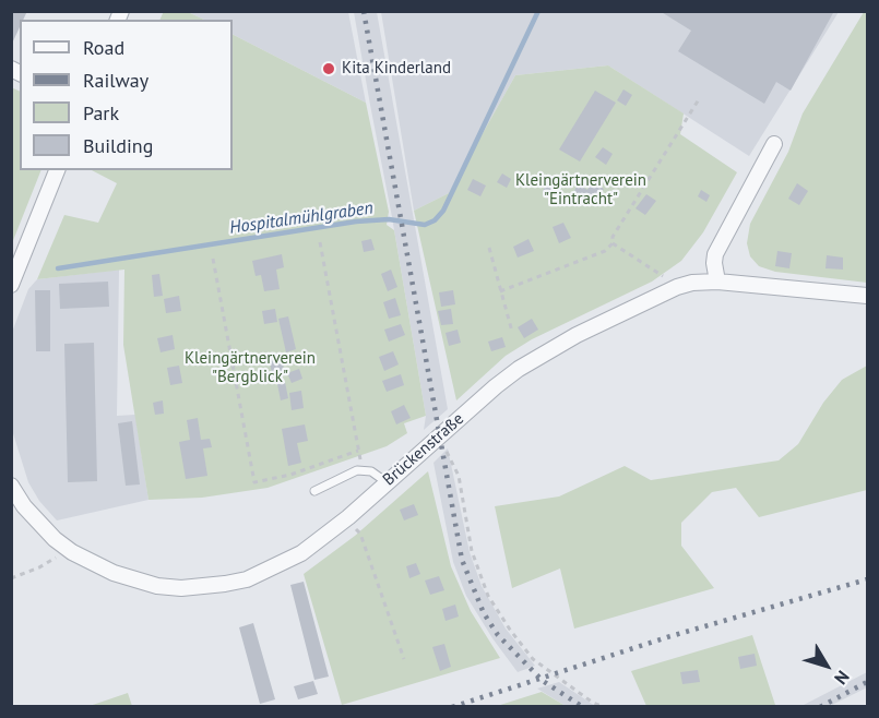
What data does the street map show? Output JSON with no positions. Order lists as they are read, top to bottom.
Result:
{
  "streets": {
    "street": ["Brückenstraße"]
  },
  "water": ["Hospitalmühlgraben"],
  "parks": ["Kleingärtnerverein \"Eintracht\"", "Kleingärtnerverein \"Bergblick\""],
  "places": ["Kita Kinderland"],
  "legend": [
    "Road",
    "Railway",
    "Park",
    "Building"
  ],
  "north": "bottom right"
}
